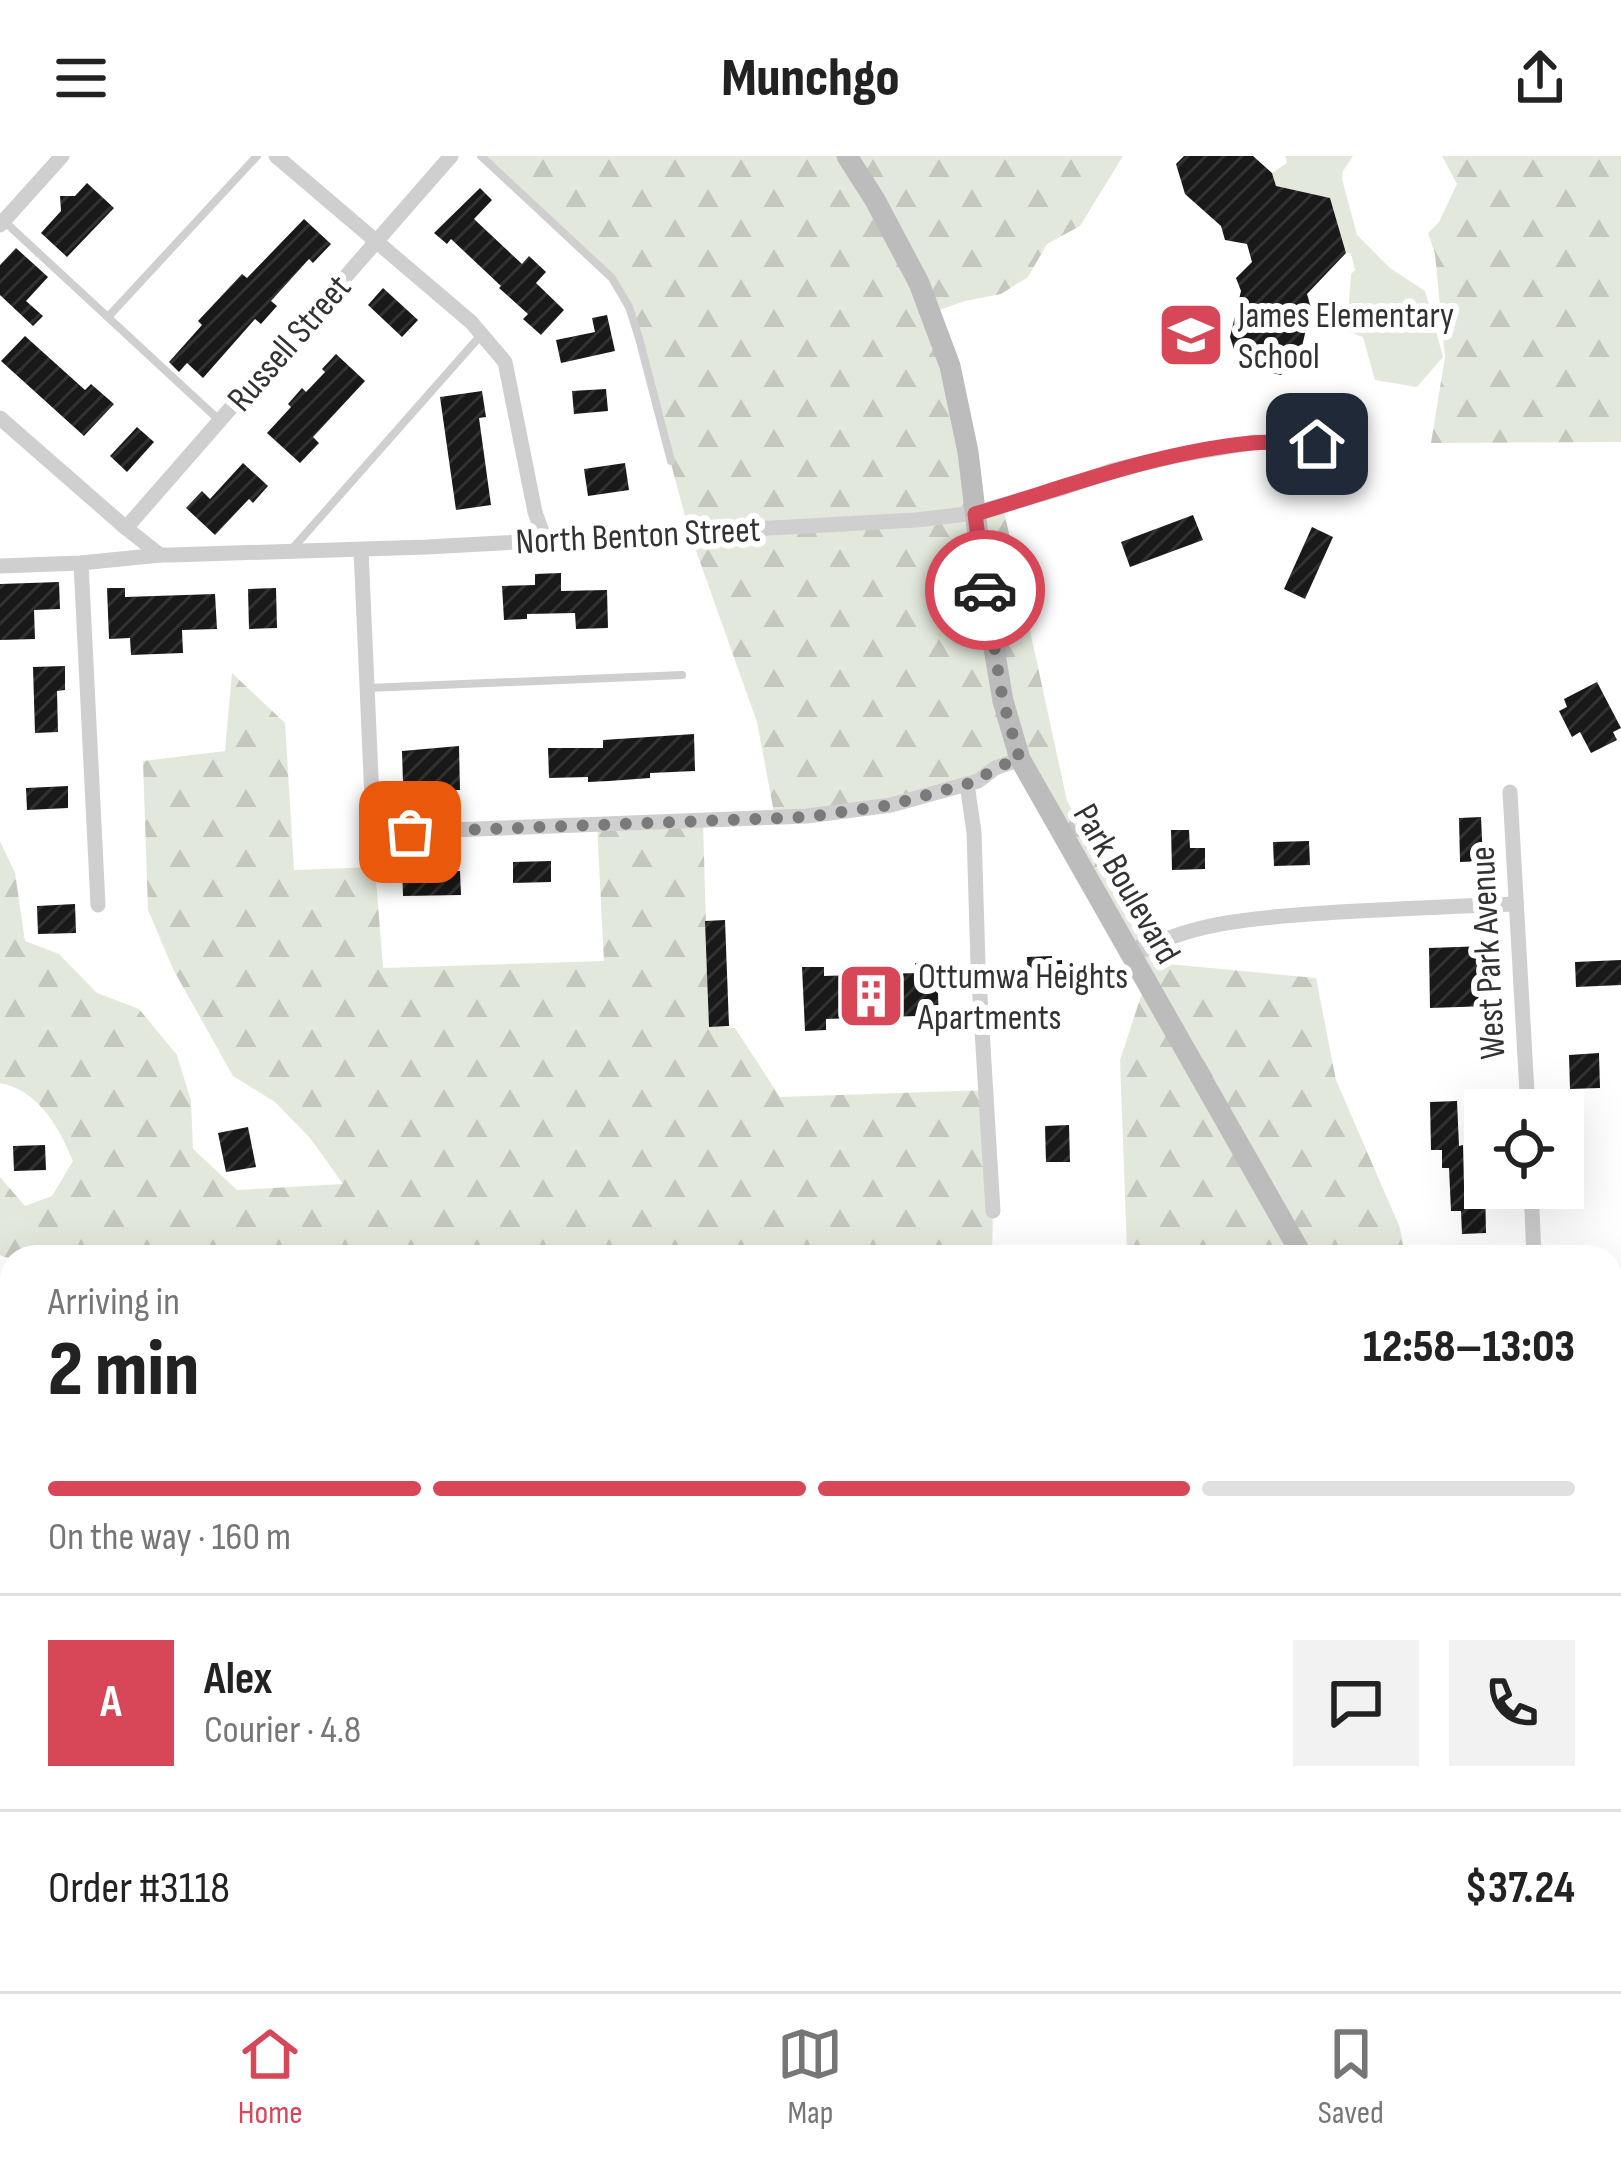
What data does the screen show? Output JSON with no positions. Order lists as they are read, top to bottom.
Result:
{
  "streets": {
    "main road": ["Park Boulevard"],
    "street": ["Russell Street", "North Benton Street", "West Park Avenue"]
  },
  "crossings": [
    ["North Benton Street", "Park Boulevard"]
  ],
  "places": {
    "school or university": ["James Elementary School"],
    "building": ["Ottumwa Heights Apartments"]
  },
  "page": {
    "header": "Munchgo",
    "heading": ["2 min", "Arriving in", "12:58–13:03"],
    "panel": [
      "Alex",
      "Courier · 4.8",
      "Order #3118",
      "$37.24"
    ],
    "bar": "On the way · 160 m",
    "round": "A",
    "tabs": ["Home", "Map", "Saved"]
  }
}
